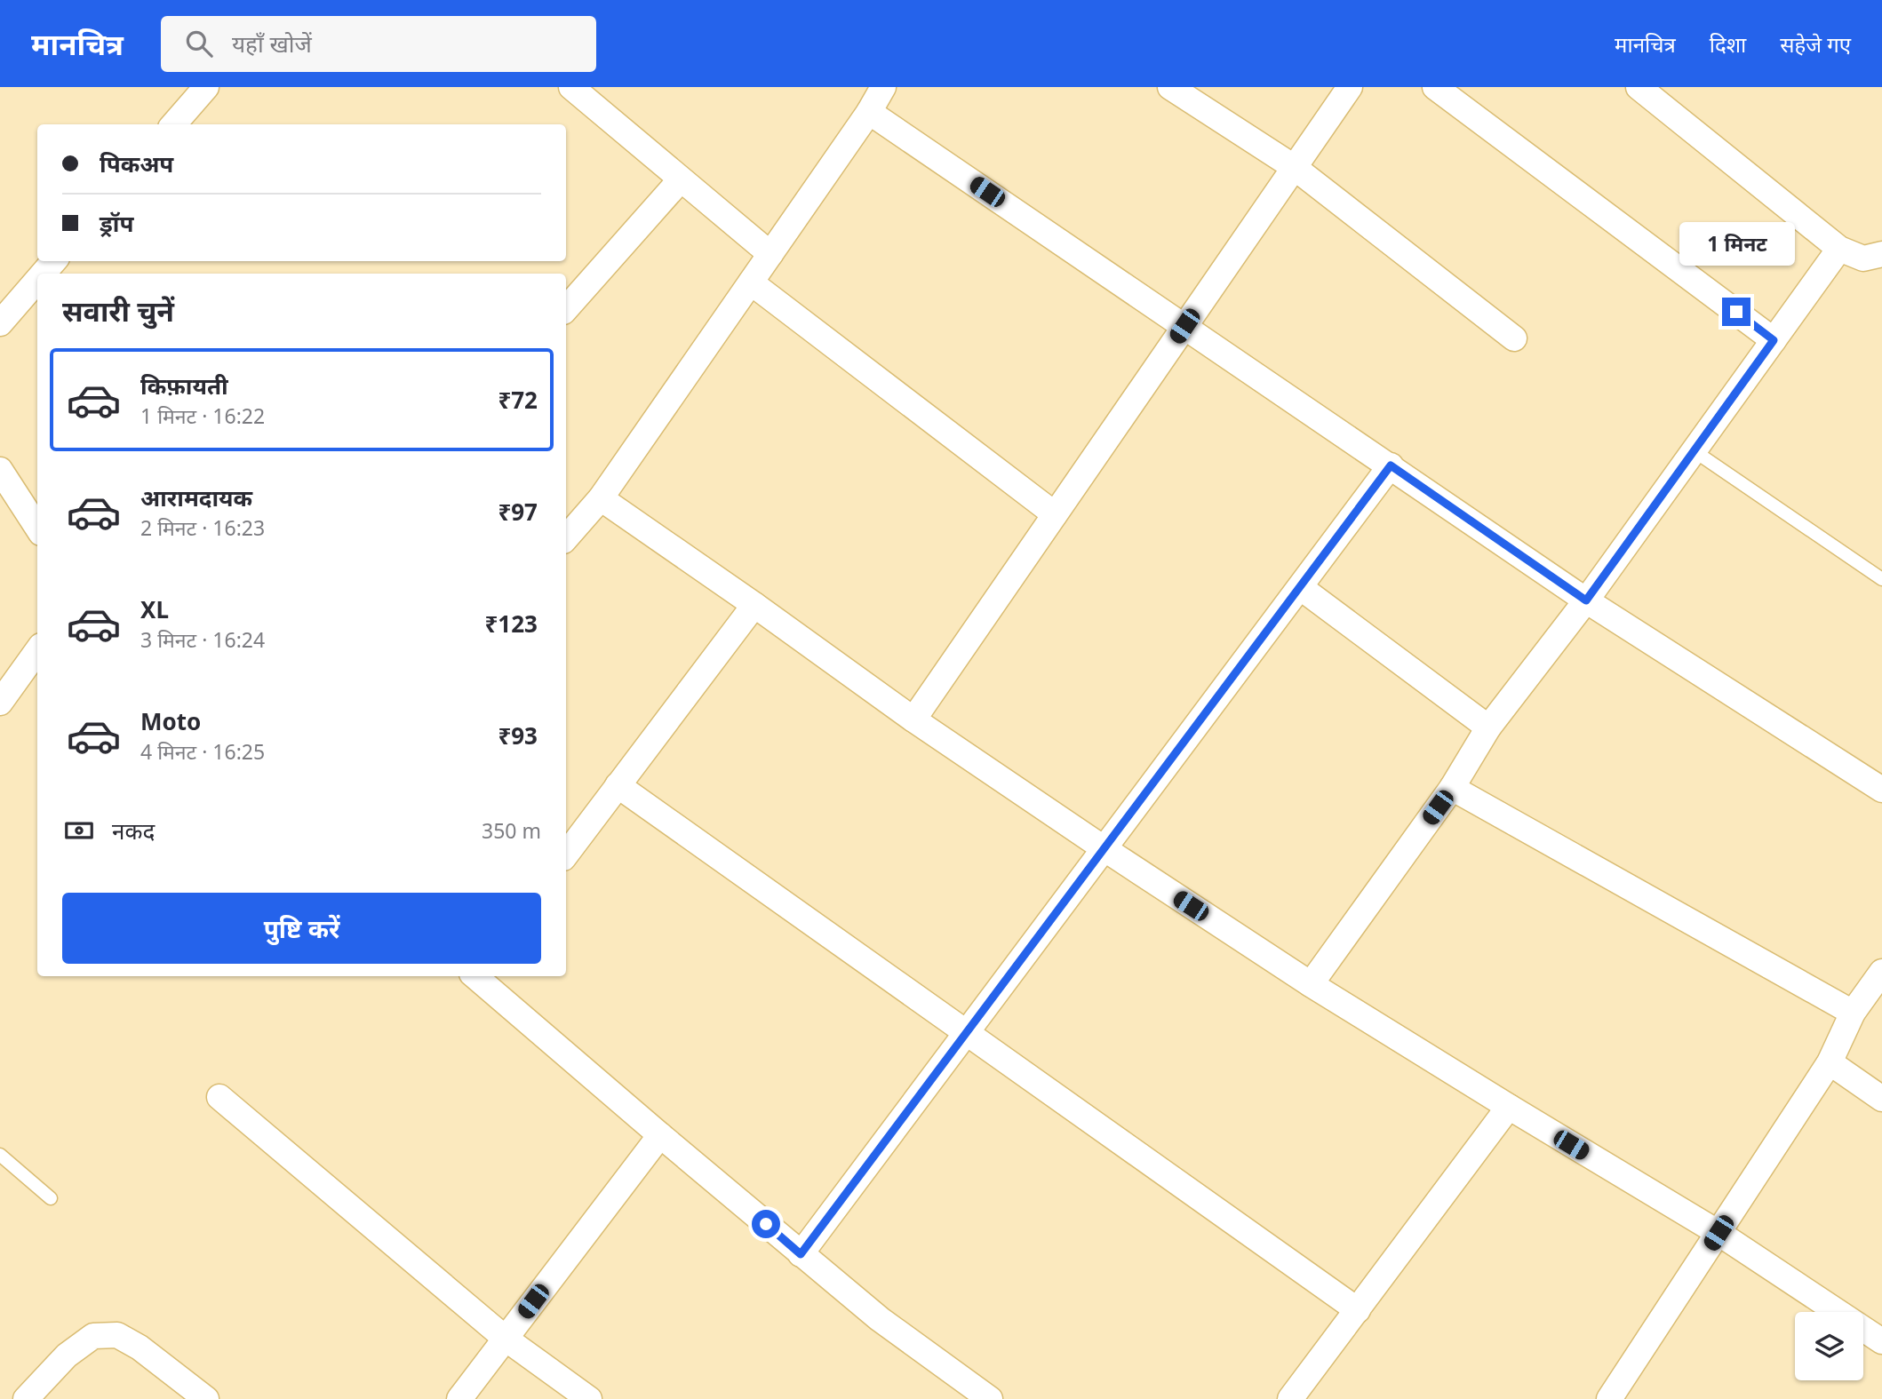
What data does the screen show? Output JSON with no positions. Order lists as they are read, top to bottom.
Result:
{
  "page": {
    "header": "मानचित्र",
    "search": "यहाँ खोजें",
    "nav": ["मानचित्र", "दिशा", "सहेजे गए"],
    "banner": ["पिकअप", "ड्रॉप"],
    "bubble": "1 मिनट",
    "heading": "सवारी चुनें",
    "list": [
      {
        "name": "किफ़ायती",
        "note": "1 मिनट · 16:22",
        "value": "₹72"
      },
      {
        "name": "आरामदायक",
        "note": "2 मिनट · 16:23",
        "value": "₹97"
      },
      {
        "name": "XL",
        "note": "3 मिनट · 16:24",
        "value": "₹123"
      },
      {
        "name": "Moto",
        "note": "4 मिनट · 16:25",
        "value": "₹93"
      }
    ],
    "pay": ["नकद", "350 m"],
    "buttons": "पुष्टि करें"
  }
}
